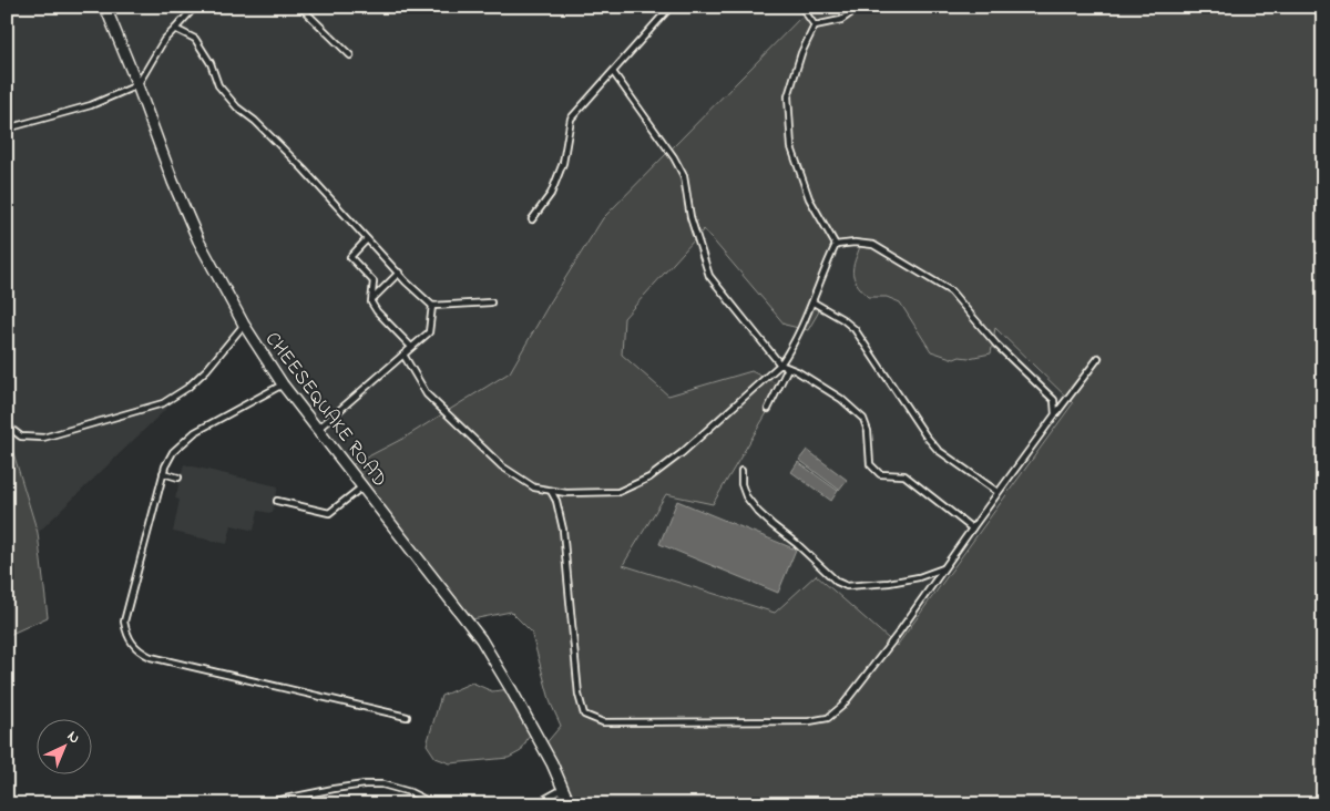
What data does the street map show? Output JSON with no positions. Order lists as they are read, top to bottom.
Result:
{
  "streets": {
    "street": ["CHEESEQUAKE ROAD"]
  },
  "north": "top right"
}
